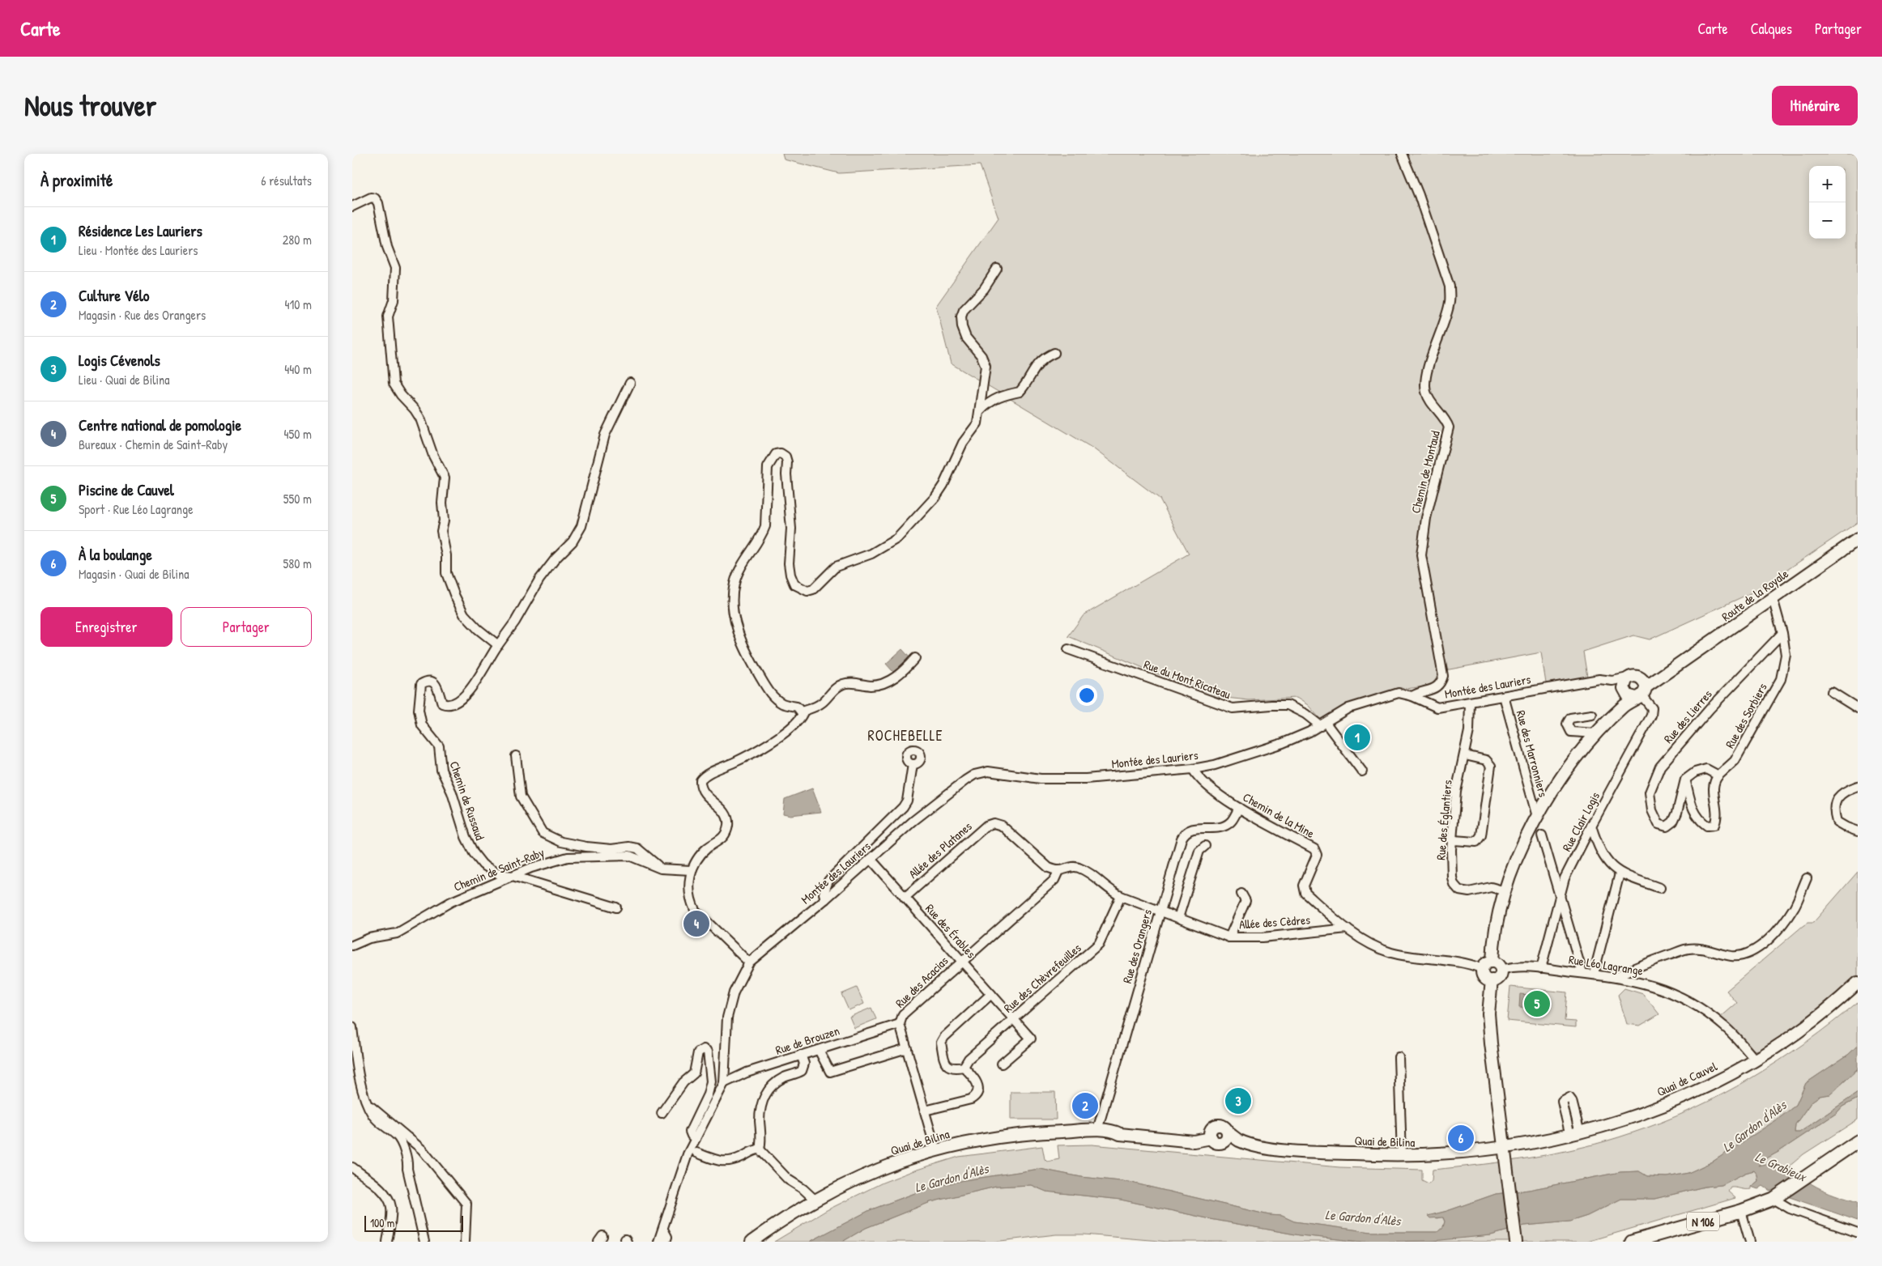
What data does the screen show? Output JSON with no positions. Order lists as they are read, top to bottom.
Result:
{
  "streets": {
    "main road": [
      "Route de la Royale",
      "Quai de Cauvel",
      "Quai de Bilina",
      "N 106"
    ],
    "street": [
      "Chemin de Montaud",
      "Rue du Mont Ricateau",
      "Montée des Lauriers",
      "Rue des Sorbiers",
      "Rue des Lierres",
      "Rue des Marronniers",
      "Chemin de Russaud",
      "Chemin de la Mine",
      "Rue des Églantiers",
      "Rue Clair Logis",
      "Allée des Platanes",
      "Chemin de Saint-Raby",
      "Allée des Cèdres",
      "Rue des Érables",
      "Rue des Orangers",
      "Rue Léo Lagrange",
      "Rue des Chèvrefeuilles",
      "Rue des Acacias",
      "Rue de Brouzen"
    ]
  },
  "crossings": [
    ["Chemin de Montaud", "Montée des Lauriers"],
    ["Route de la Royale", "Rue des Sorbiers"],
    ["Route de la Royale", "Rue des Marronniers"],
    ["Route de la Royale", "Chemin de la Mine"],
    ["Route de la Royale", "Rue des Églantiers"],
    ["Route de la Royale", "Rue Clair Logis"],
    ["Route de la Royale", "Rue Léo Lagrange"],
    ["Rue du Mont Ricateau", "Montée des Lauriers"],
    ["Montée des Lauriers", "Rue des Marronniers"],
    ["Montée des Lauriers", "Chemin de la Mine"],
    ["Montée des Lauriers", "Rue des Églantiers"],
    ["Montée des Lauriers", "Rue des Érables"],
    ["Rue des Sorbiers", "Rue des Lierres"],
    ["Chemin de Russaud", "Chemin de Saint-Raby"],
    ["Chemin de la Mine", "Allée des Cèdres"],
    ["Chemin de la Mine", "Rue des Orangers"],
    ["Chemin de la Mine", "Rue Léo Lagrange"],
    ["Rue Clair Logis", "Rue Léo Lagrange"],
    ["Allée des Platanes", "Allée des Cèdres"],
    ["Allée des Platanes", "Rue des Érables"],
    ["Allée des Platanes", "Rue des Acacias"],
    ["Allée des Cèdres", "Rue des Orangers"],
    ["Allée des Cèdres", "Rue des Chèvrefeuilles"],
    ["Allée des Cèdres", "Rue des Acacias"],
    ["Rue des Érables", "Rue des Chèvrefeuilles"],
    ["Rue des Érables", "Rue des Acacias"],
    ["Rue des Orangers", "Quai de Bilina"],
    ["Rue Léo Lagrange", "Quai de Cauvel"],
    ["Rue des Acacias", "Rue de Brouzen"],
    ["Rue des Acacias", "Quai de Bilina"],
    ["Quai de Cauvel", "Quai de Bilina"]
  ],
  "districts": ["ROCHEBELLE"],
  "water": ["Le Gardon d'Alès", "Le Grabieux"],
  "scale_bar": "100 m",
  "page": {
    "header": "Carte",
    "nav": ["Carte", "Calques", "Partager"],
    "buttons": [
      "Itinéraire",
      ["Enregistrer", "Partager"]
    ],
    "title": "Nous trouver",
    "heading": ["À proximité", "6 résultats"],
    "map_buttons": ["+", "−"],
    "list": [
      {
        "mark": "1",
        "name": "Résidence Les Lauriers",
        "note": "Lieu · Montée des Lauriers",
        "value": "280 m"
      },
      {
        "mark": "2",
        "name": "Culture Vélo",
        "note": "Magasin · Rue des Orangers",
        "value": "410 m"
      },
      {
        "mark": "3",
        "name": "Logis Cévenols",
        "note": "Lieu · Quai de Bilina",
        "value": "440 m"
      },
      {
        "mark": "4",
        "name": "Centre national de pomologie",
        "note": "Bureaux · Chemin de Saint-Raby",
        "value": "450 m"
      },
      {
        "mark": "5",
        "name": "Piscine de Cauvel",
        "note": "Sport · Rue Léo Lagrange",
        "value": "550 m"
      },
      {
        "mark": "6",
        "name": "À la boulange",
        "note": "Magasin · Quai de Bilina",
        "value": "580 m"
      }
    ],
    "pins": [
      "1",
      "4",
      "5",
      "3",
      "2",
      "6"
    ],
    "scale": "100 m"
  }
}
